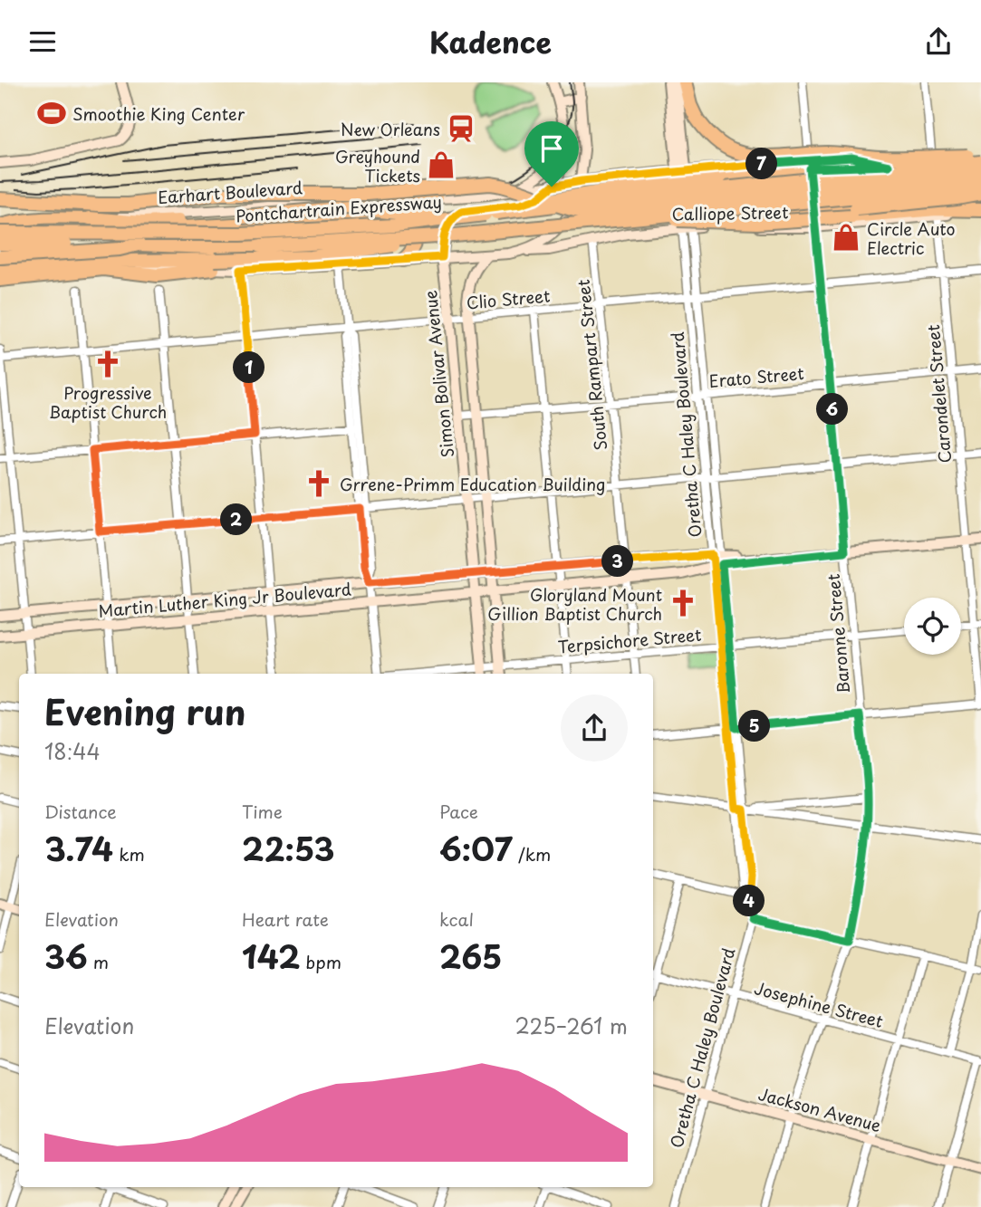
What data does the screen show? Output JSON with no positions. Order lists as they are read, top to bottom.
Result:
{
  "streets": {
    "highway": ["Pontchartrain Expressway"],
    "main road": ["Earhart Boulevard"],
    "street": [
      "Calliope Street",
      "Clio Street",
      "South Rampart Street",
      "Simon Bolivar Avenue",
      "Erato Street",
      "Carondelet Street",
      "Oretha C Haley Boulevard",
      "Martin Luther King Jr Boulevard",
      "Baronne Street",
      "Terpsichore Street",
      "Josephine Street",
      "Jackson Avenue"
    ]
  },
  "crossings": [
    ["Calliope Street", "South Rampart Street"],
    ["Calliope Street", "Carondelet Street"],
    ["Calliope Street", "Oretha C Haley Boulevard"],
    ["Calliope Street", "Baronne Street"],
    ["Clio Street", "South Rampart Street"],
    ["Clio Street", "Simon Bolivar Avenue"],
    ["Clio Street", "Carondelet Street"],
    ["Clio Street", "Oretha C Haley Boulevard"],
    ["Clio Street", "Baronne Street"],
    ["South Rampart Street", "Erato Street"],
    ["South Rampart Street", "Martin Luther King Jr Boulevard"],
    ["South Rampart Street", "Terpsichore Street"],
    ["Simon Bolivar Avenue", "Erato Street"],
    ["Simon Bolivar Avenue", "Martin Luther King Jr Boulevard"],
    ["Simon Bolivar Avenue", "Terpsichore Street"],
    ["Erato Street", "Carondelet Street"],
    ["Erato Street", "Oretha C Haley Boulevard"],
    ["Erato Street", "Baronne Street"],
    ["Carondelet Street", "Martin Luther King Jr Boulevard"],
    ["Oretha C Haley Boulevard", "Martin Luther King Jr Boulevard"],
    ["Oretha C Haley Boulevard", "Terpsichore Street"],
    ["Oretha C Haley Boulevard", "Josephine Street"],
    ["Oretha C Haley Boulevard", "Jackson Avenue"],
    ["Martin Luther King Jr Boulevard", "Baronne Street"],
    ["Baronne Street", "Terpsichore Street"],
    ["Baronne Street", "Josephine Street"],
    ["Baronne Street", "Jackson Avenue"]
  ],
  "places": {
    "sports": ["Smoothie King Center"],
    "station": ["New Orleans"],
    "shop": ["Greyhound Tickets", "Circle Auto Electric"],
    "church": ["Progressive Baptist Church", "Grrene-Primm Education Building", "Gloryland Mount Gillion Baptist Church"]
  },
  "page": {
    "header": "Kadence",
    "pins": [
      "7",
      "1",
      "6",
      "2",
      "3",
      "5",
      "4"
    ],
    "heading": ["Evening run", "18:44"],
    "stats": [
      ["Distance", "3.74 km"],
      ["Time", "22:53"],
      ["Pace", "6:07 /km"],
      ["Elevation", "36 m"],
      ["Heart rate", "142 bpm"],
      ["kcal", "265"]
    ],
    "chart": ["Elevation", "225–261 m"]
  }
}
